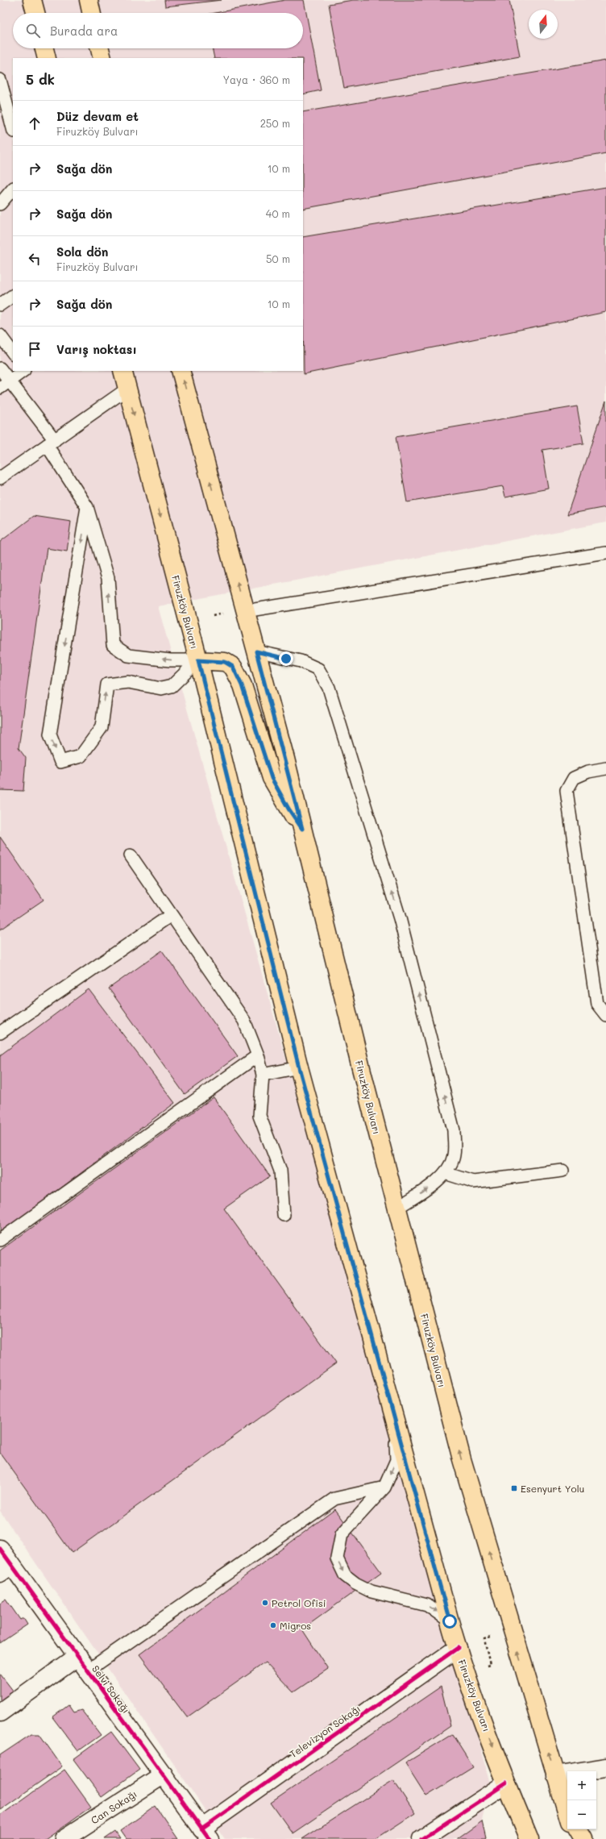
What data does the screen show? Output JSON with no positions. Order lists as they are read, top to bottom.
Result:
{
  "streets": {
    "main road": ["Firuzköy Bulvarı"],
    "street": ["Selvi Sokağı", "Televizyon Sokağı", "Can Sokağı"]
  },
  "crossings": [
    ["Firuzköy Bulvarı", "Televizyon Sokağı"],
    ["Selvi Sokağı", "Televizyon Sokağı"],
    ["Selvi Sokağı", "Can Sokağı"]
  ],
  "places": {
    "transit": ["Esenyurt Yolu"],
    "other": ["Petrol Ofisi", "Migros"]
  },
  "north": "top",
  "page": {
    "search": "Burada ara",
    "heading": ["5 dk", "Yaya · 360 m"],
    "list": [
      ["Düz devam et", "Firuzköy Bulvarı", "250 m"],
      ["Sağa dön", "10 m"],
      ["Sağa dön", "40 m"],
      ["Sola dön", "Firuzköy Bulvarı", "50 m"],
      ["Sağa dön", "10 m"],
      "Varış noktası"
    ],
    "map_buttons": ["+", "−"]
  }
}
